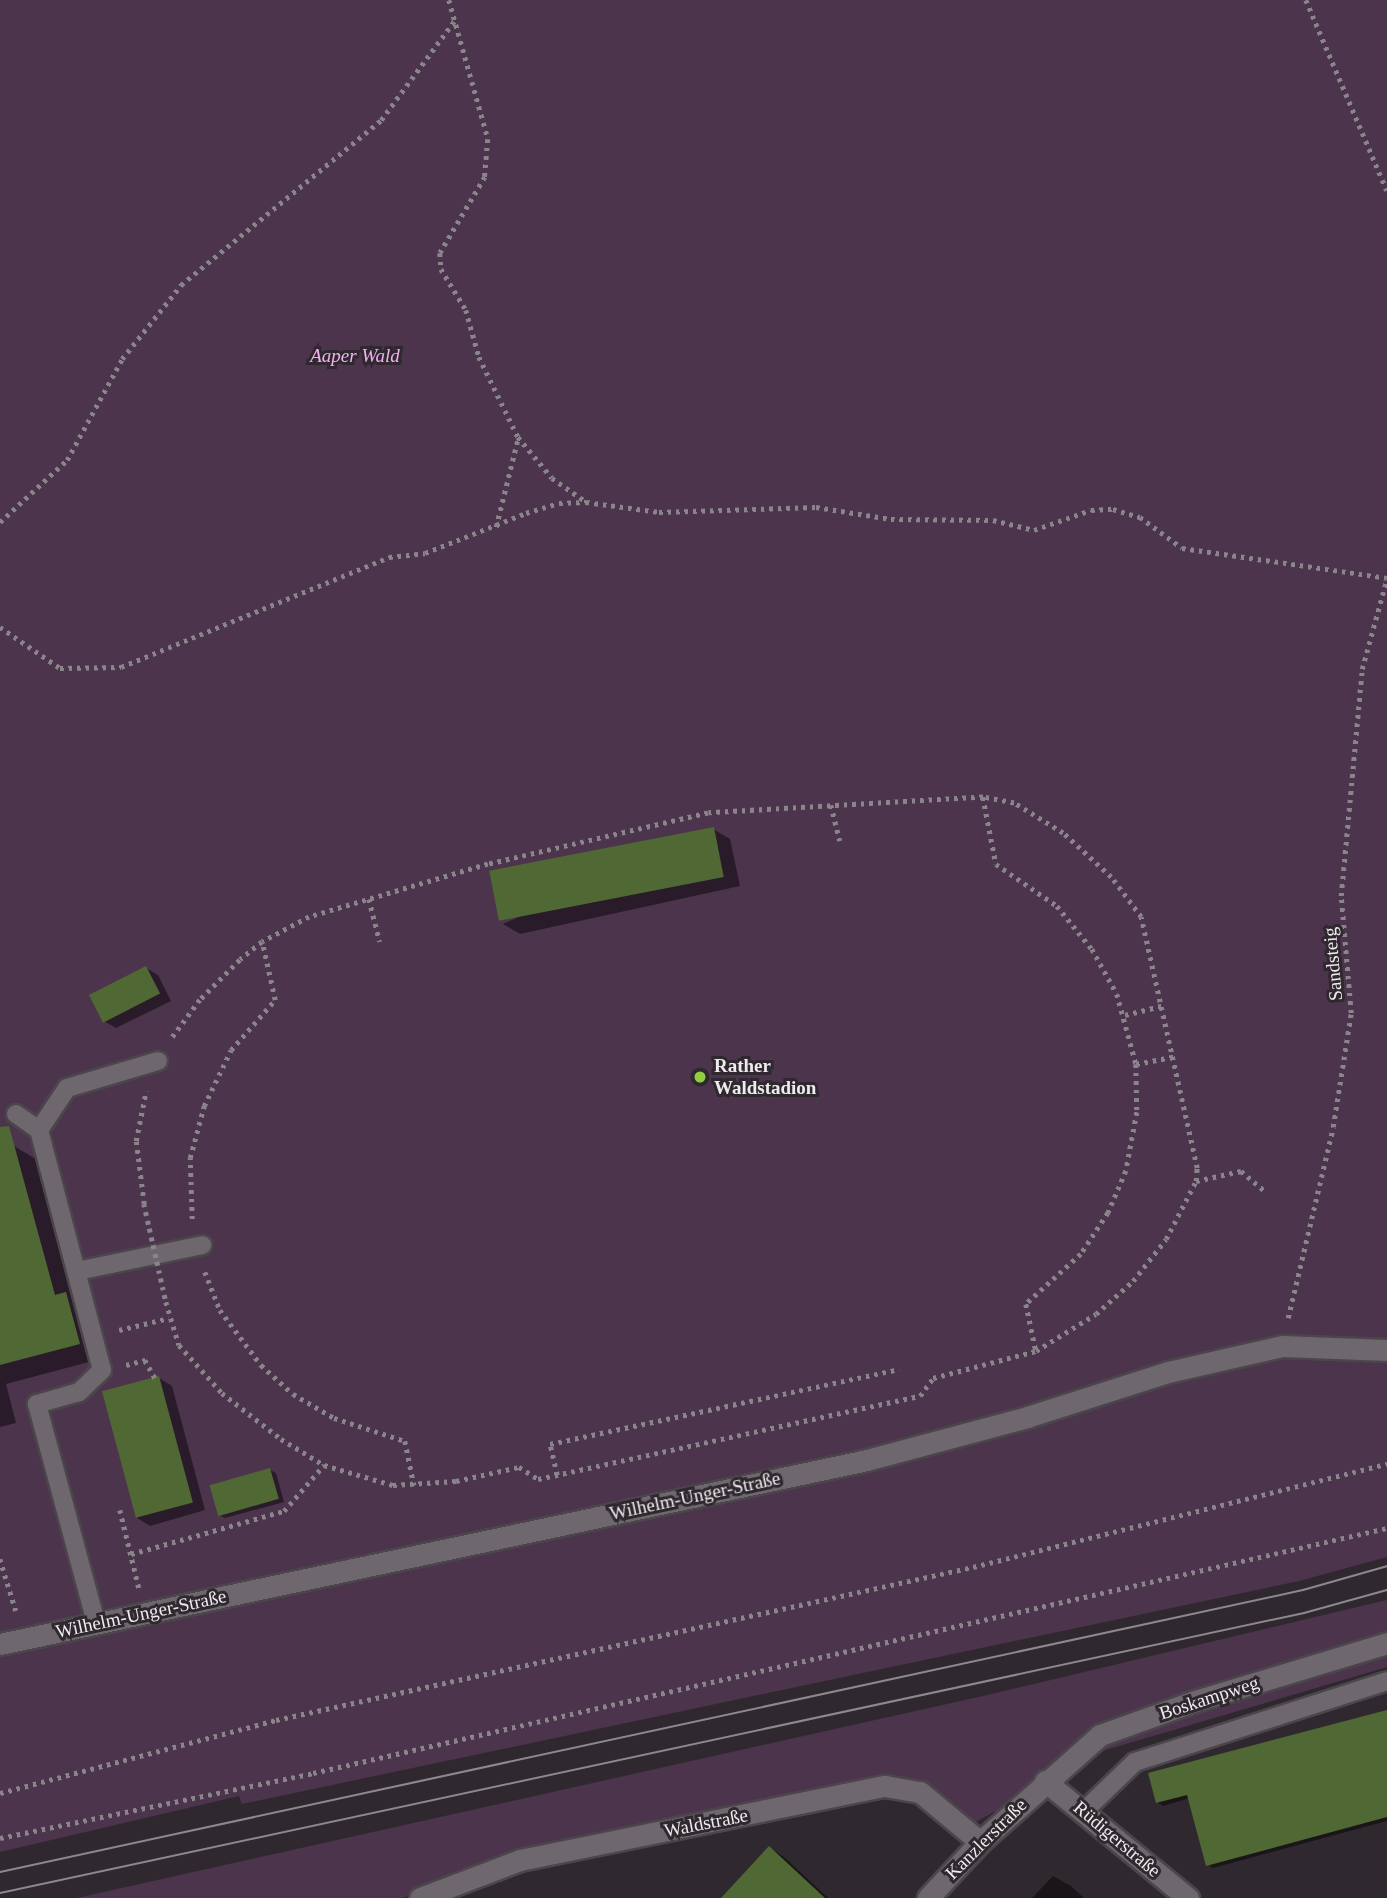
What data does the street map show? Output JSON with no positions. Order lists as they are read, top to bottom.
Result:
{
  "streets": {
    "street": [
      "Wilhelm-Unger-Straße",
      "Boskampweg",
      "Waldstraße",
      "Kanzlerstraße",
      "Rüdigerstraße"
    ],
    "path": ["Sandsteig"]
  },
  "crossings": [
    ["Sandsteig", "Wilhelm-Unger-Straße"],
    ["Boskampweg", "Kanzlerstraße"],
    ["Boskampweg", "Rüdigerstraße"],
    ["Waldstraße", "Kanzlerstraße"],
    ["Kanzlerstraße", "Rüdigerstraße"]
  ],
  "parks": ["Aaper Wald"],
  "places": ["Rather Waldstadion"]
}
